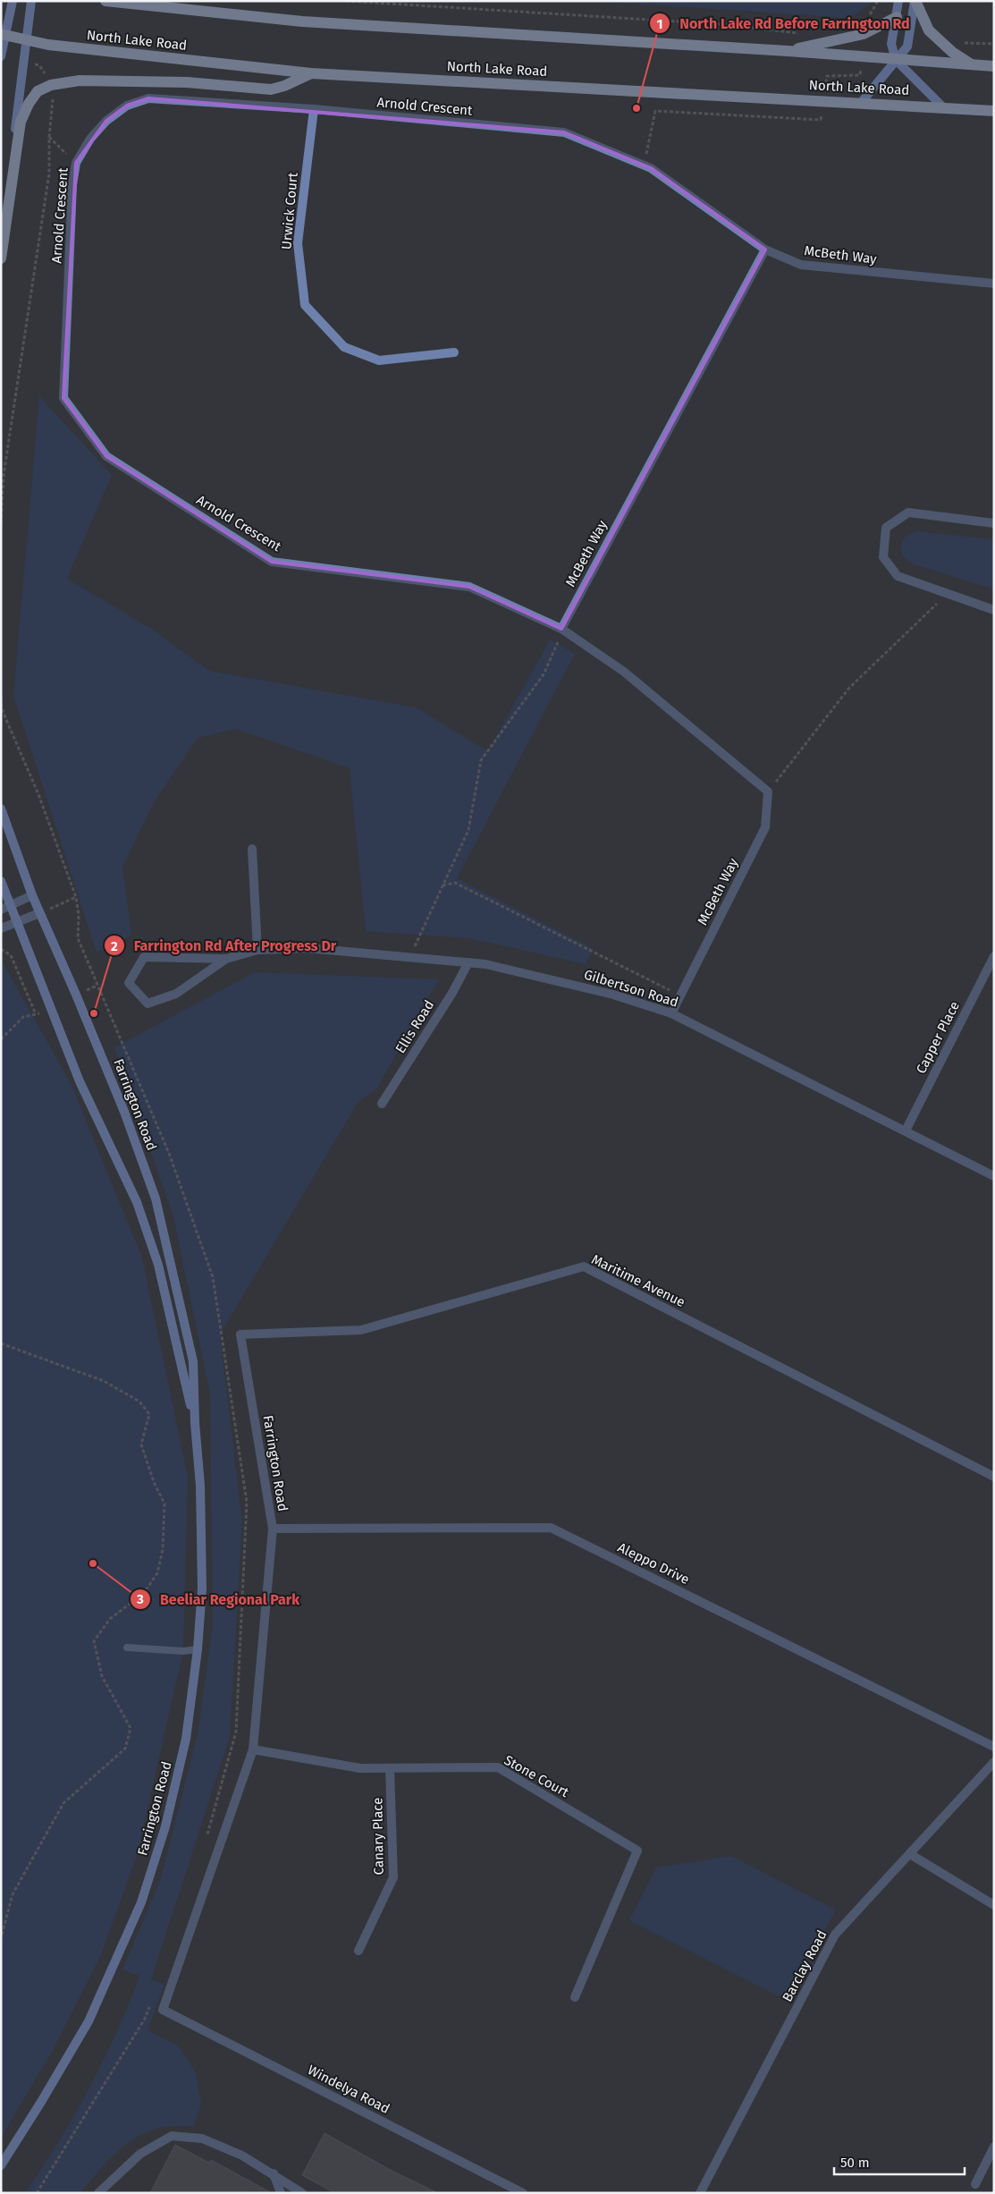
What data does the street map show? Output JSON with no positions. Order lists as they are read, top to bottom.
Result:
{
  "streets": {
    "main road": ["North Lake Road", "Farrington Road"],
    "street": [
      "Arnold Crescent",
      "Urwick Court",
      "McBeth Way",
      "Gilbertson Road",
      "Ellis Road",
      "Capper Place",
      "Maritime Avenue",
      "Aleppo Drive",
      "Stone Court",
      "Canary Place",
      "Barclay Road",
      "Windelya Road"
    ]
  },
  "crossings": [
    ["Arnold Crescent", "Urwick Court"],
    ["Arnold Crescent", "McBeth Way"],
    ["McBeth Way", "Gilbertson Road"],
    ["Gilbertson Road", "Ellis Road"],
    ["Gilbertson Road", "Capper Place"],
    ["Farrington Road", "Maritime Avenue"],
    ["Farrington Road", "Aleppo Drive"],
    ["Farrington Road", "Stone Court"],
    ["Farrington Road", "Windelya Road"],
    ["Stone Court", "Canary Place"]
  ],
  "places": ["North Lake Rd Before Farrington Rd", "Farrington Rd After Progress Dr", "Beeliar Regional Park"],
  "scale_bar": "50 m"
}
